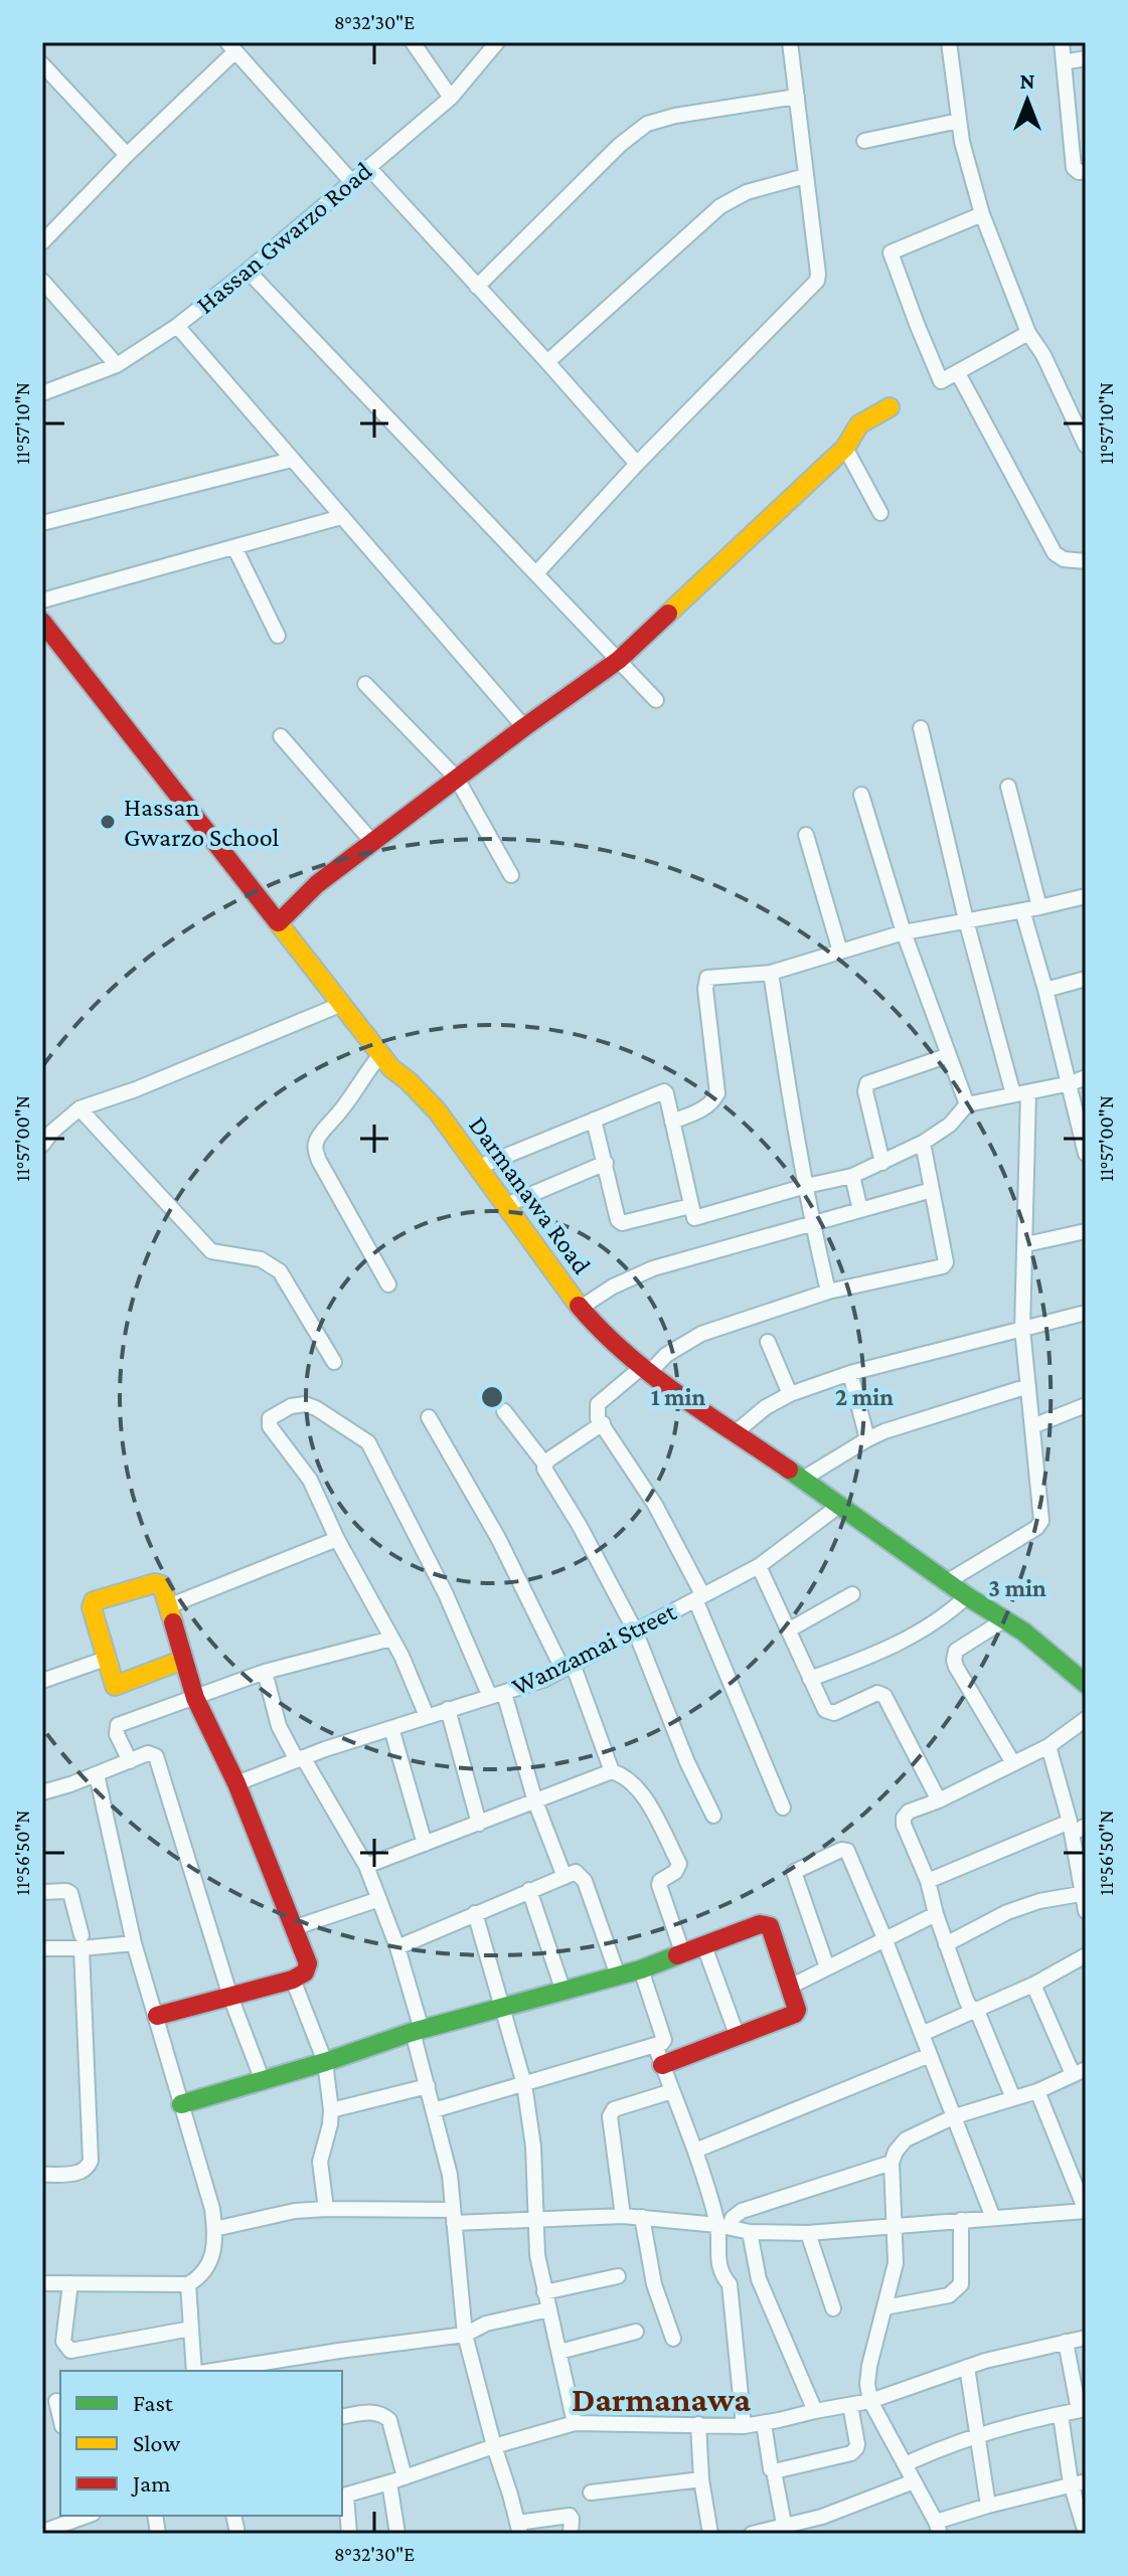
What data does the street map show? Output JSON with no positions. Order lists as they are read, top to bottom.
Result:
{
  "streets": {
    "street": ["Hassan Gwarzo Road", "Darmanawa Road", "Wanzamai Street"]
  },
  "crossings": [
    ["Darmanawa Road", "Wanzamai Street"]
  ],
  "districts": ["Darmanawa"],
  "places": ["Hassan Gwarzo School"],
  "legend": ["Fast", "Slow", "Jam"],
  "north": "top",
  "coordinates": [
    "8°32'30\"E",
    "11°57'10\"N",
    "11°57'00\"N",
    "11°56'50\"N"
  ],
  "rings": ["1 min", "2 min", "3 min"]
}
